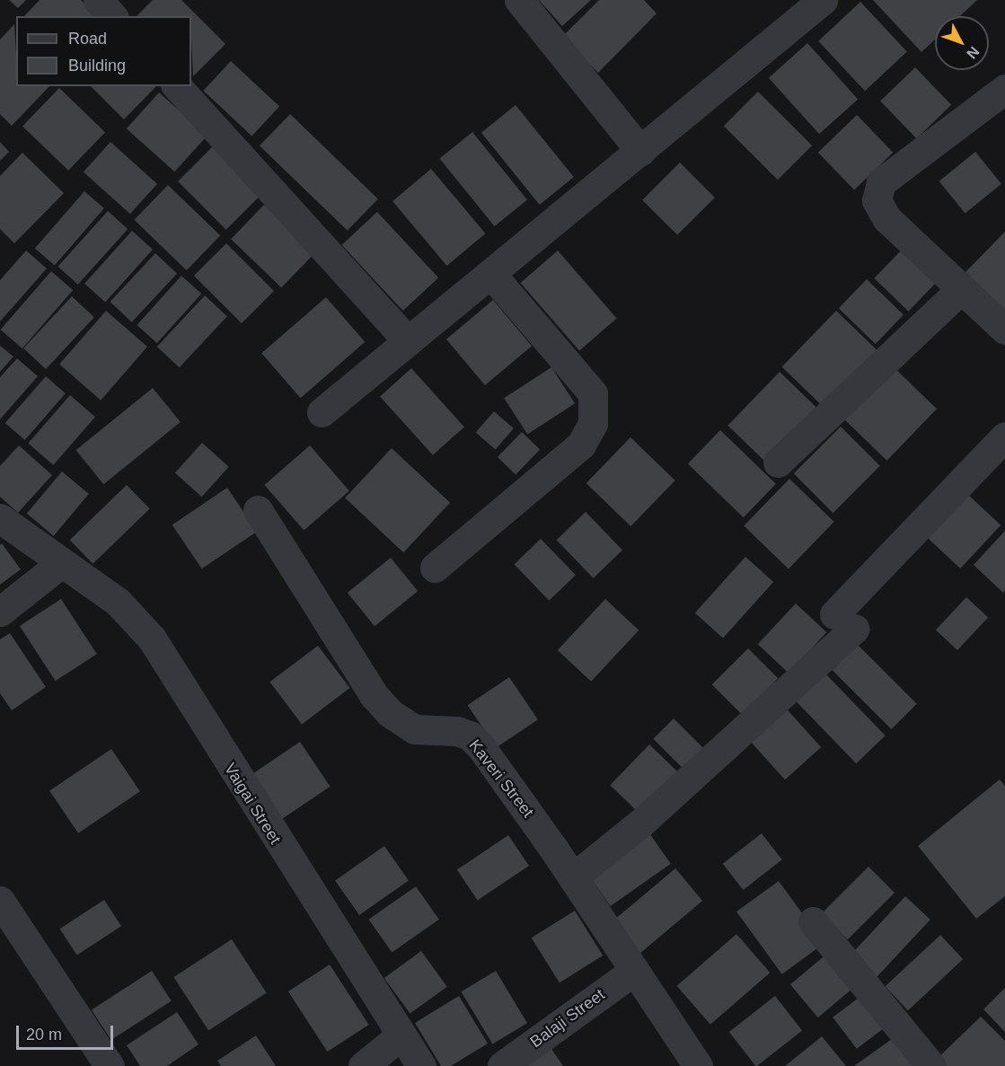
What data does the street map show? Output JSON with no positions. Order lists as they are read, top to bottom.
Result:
{
  "streets": {
    "street": ["Kaveri Street", "Vaigai Street", "Balaji Street"]
  },
  "crossings": [
    ["Kaveri Street", "Balaji Street"]
  ],
  "legend": ["Road", "Building"],
  "scale_bar": "20 m",
  "north": "bottom right"
}
